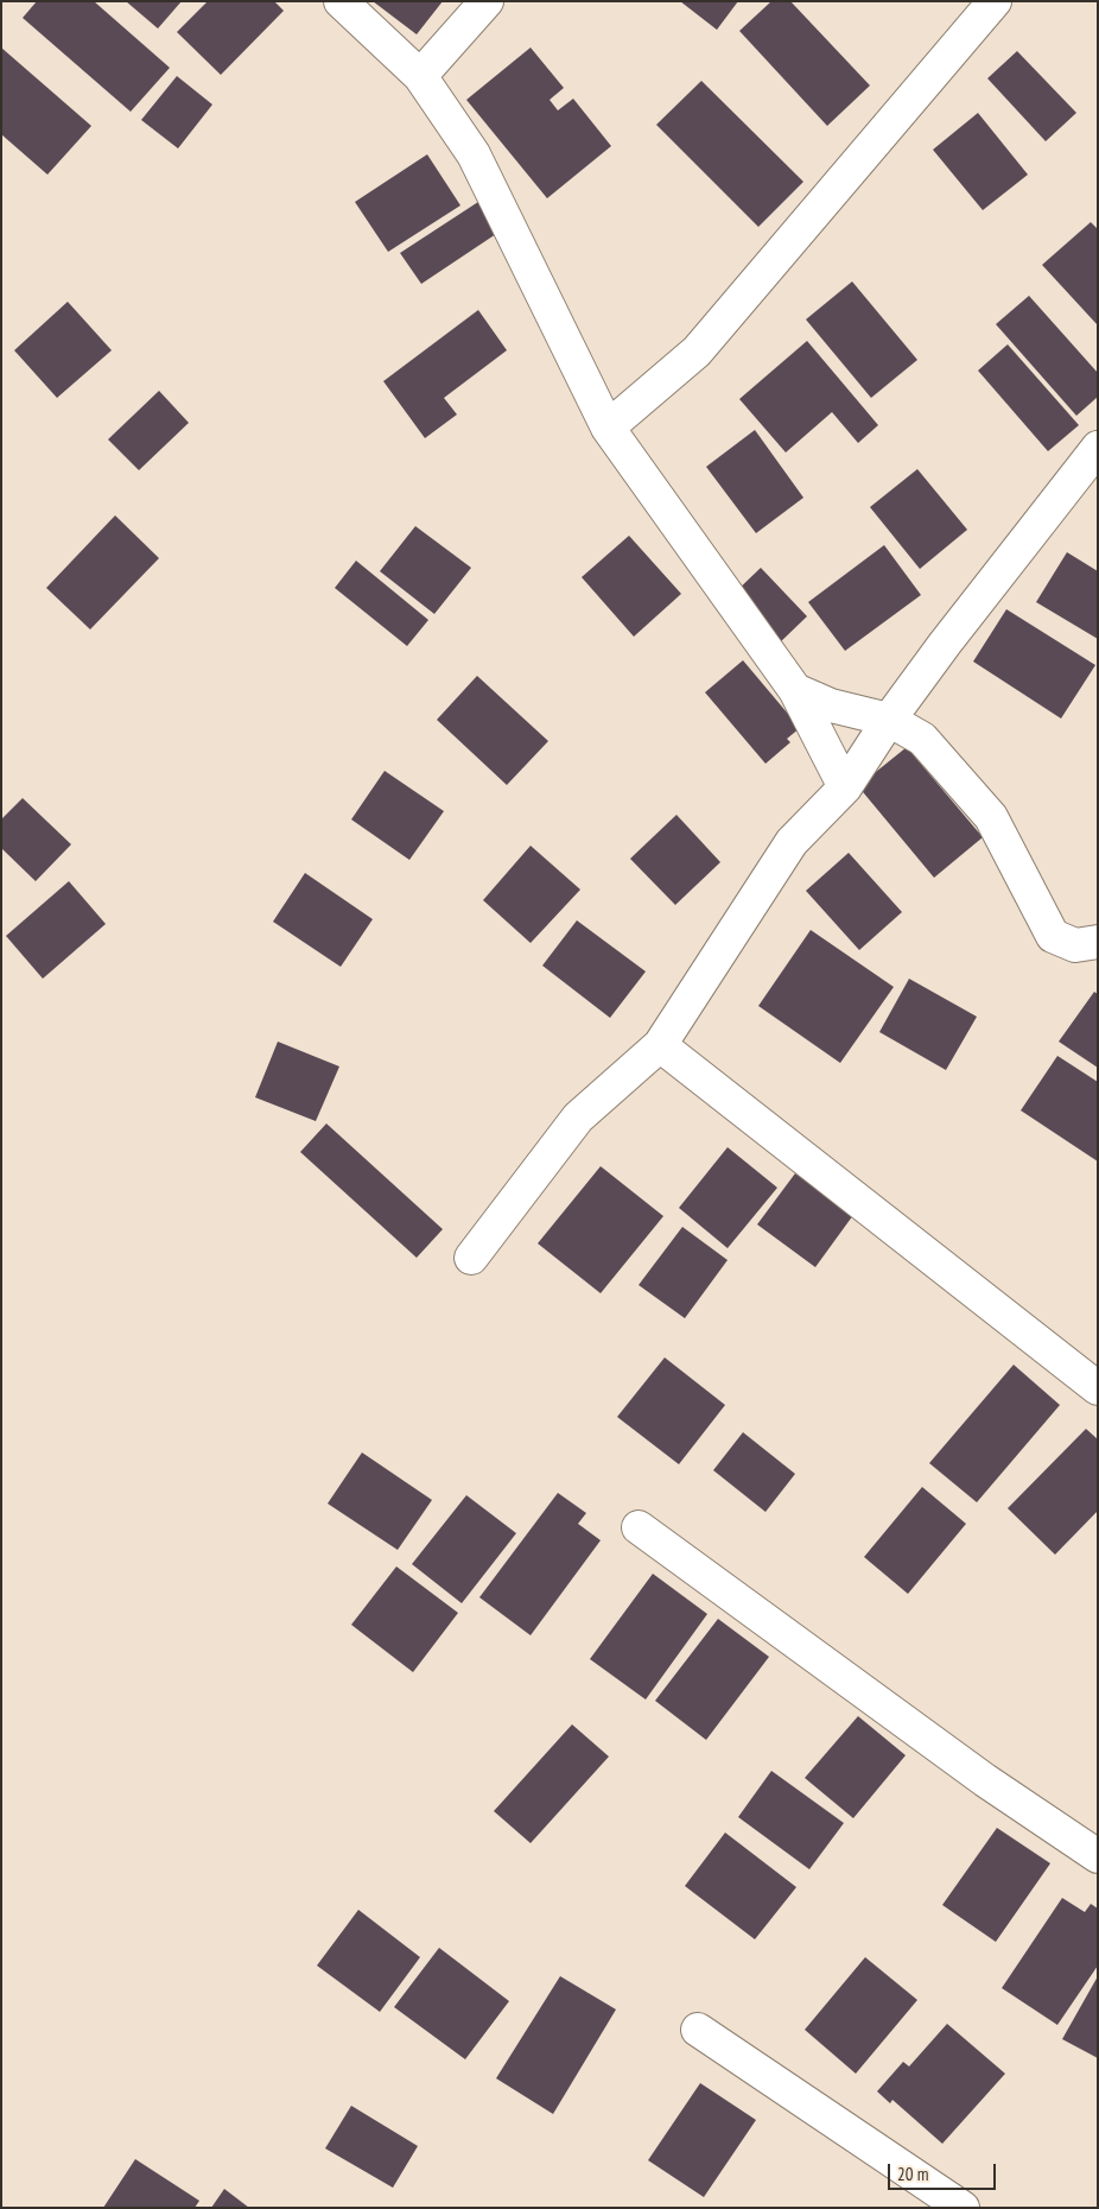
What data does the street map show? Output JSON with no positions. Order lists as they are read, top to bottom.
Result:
{
  "scale_bar": "20 m"
}
